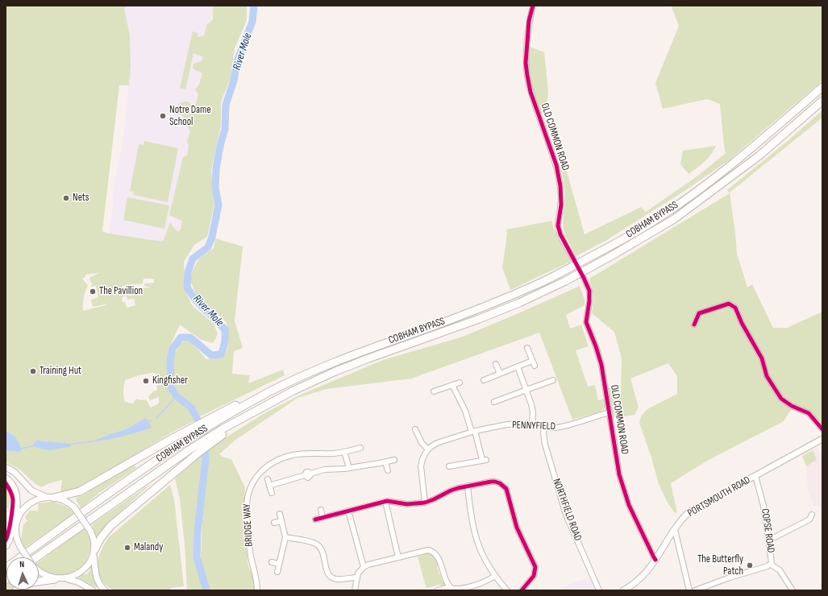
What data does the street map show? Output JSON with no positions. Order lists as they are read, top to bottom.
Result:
{
  "streets": {
    "highway": ["COBHAM BYPASS"],
    "main road": ["PORTSMOUTH ROAD"],
    "street": [
      "OLD COMMON ROAD",
      "PENNYFIELD",
      "NORTHFIELD ROAD",
      "BRIDGE WAY",
      "COPSE ROAD"
    ]
  },
  "crossings": [
    ["OLD COMMON ROAD", "PENNYFIELD"],
    ["OLD COMMON ROAD", "PORTSMOUTH ROAD"],
    ["PENNYFIELD", "NORTHFIELD ROAD"],
    ["PORTSMOUTH ROAD", "COPSE ROAD"]
  ],
  "water": ["River Mole"],
  "places": [
    "Notre Dame School",
    "Nets",
    "The Pavillion",
    "Training Hut",
    "Kingfisher",
    "Malandy",
    "The Butterfly Patch"
  ],
  "north": "top"
}
